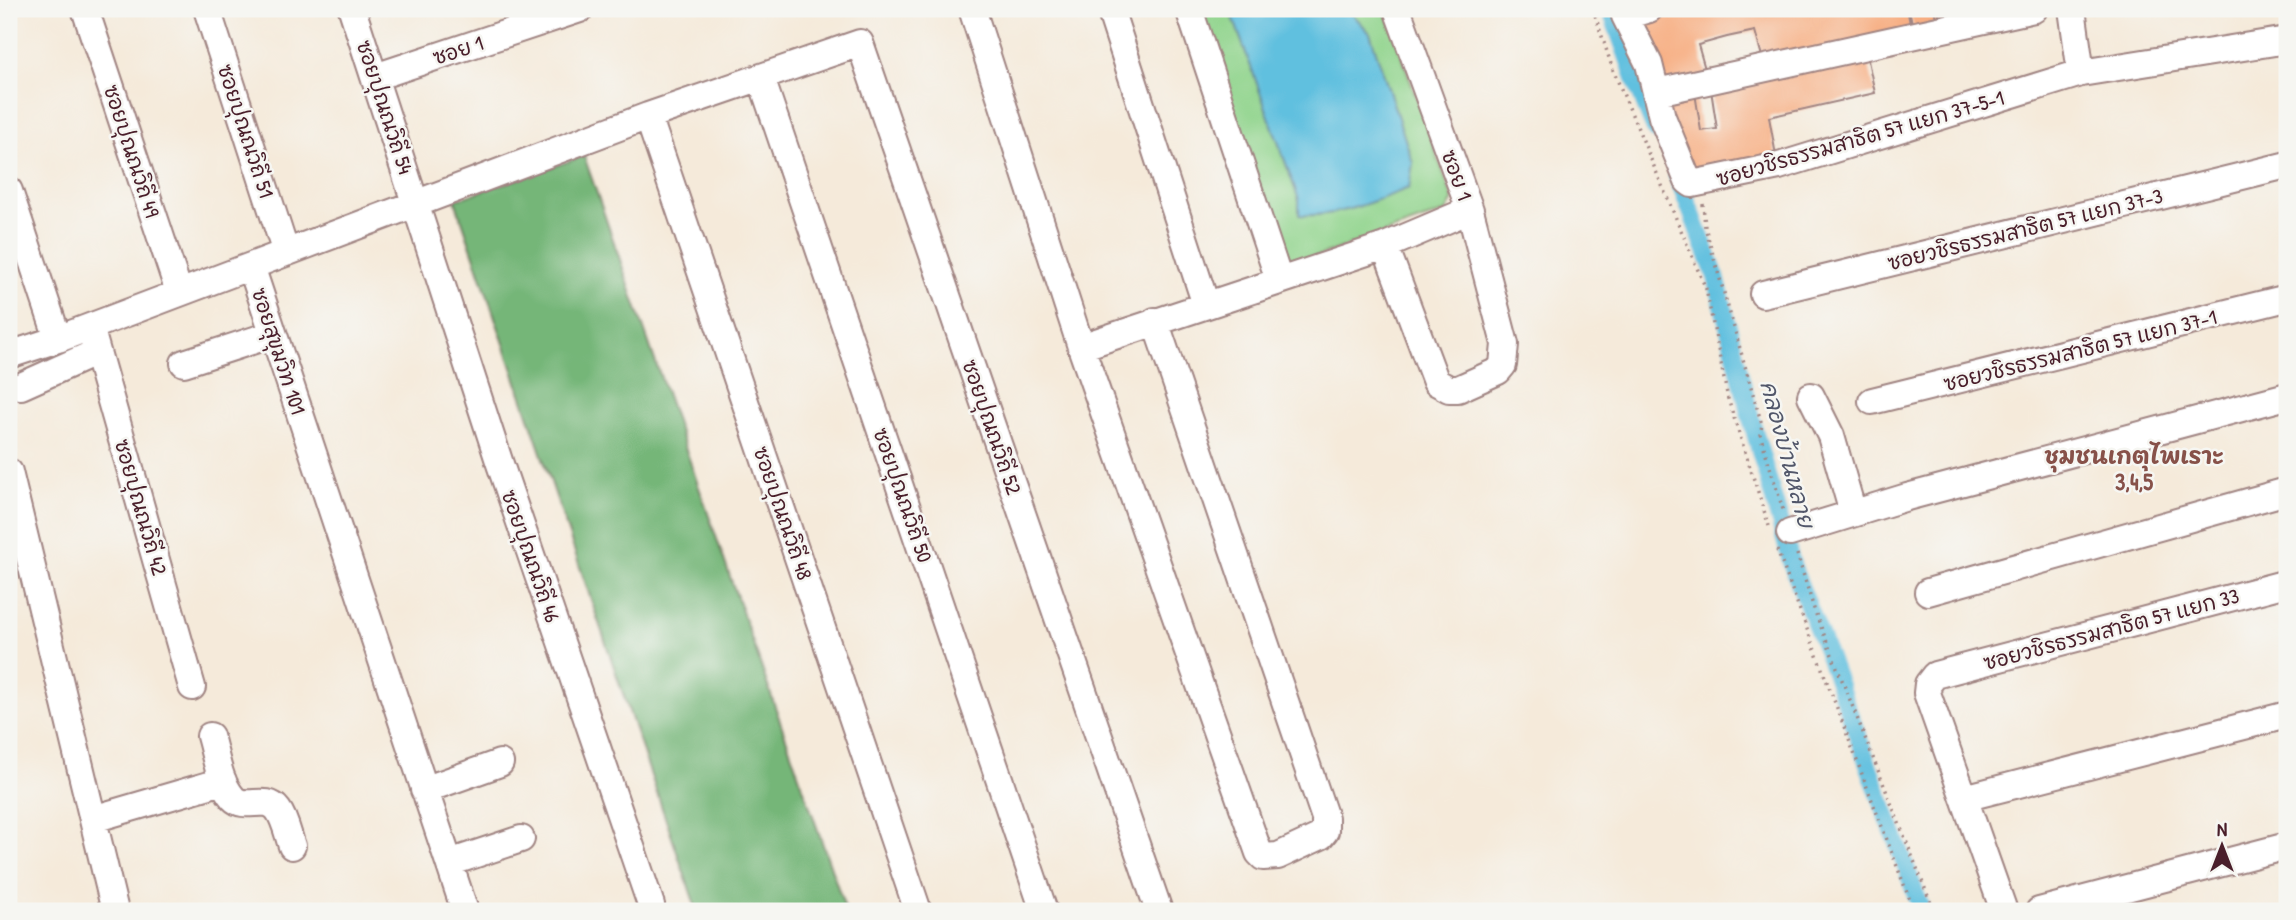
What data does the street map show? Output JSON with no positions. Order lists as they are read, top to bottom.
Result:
{
  "streets": {
    "street": [
      "ซอย 1",
      "ซอยปุณณวิถี 54",
      "ซอยปุณณวิถี 51",
      "ซอยวชิรธรรมสาธิต 57 แยก 37-5-1",
      "ซอยปุณณวิถี 49",
      "ซอยวชิรธรรมสาธิต 57 แยก 37-3",
      "ซอยวชิรธรรมสาธิต 57 แยก 37-1",
      "ซอยสุขุมวิท 101",
      "ซอยปุณณวิถี 52",
      "ซอยปุณณวิถี 50",
      "ซอยปุณณวิถี 42",
      "ซอยปุณณวิถี 48",
      "ซอยปุณณวิถี 46",
      "ซอยวชิรธรรมสาธิต 57 แยก 33"
    ]
  },
  "crossings": [
    ["ซอย 1", "ซอยปุณณวิถี 54"],
    ["ซอยปุณณวิถี 54", "ซอยสุขุมวิท 101"],
    ["ซอยปุณณวิถี 54", "ซอยปุณณวิถี 46"],
    ["ซอยปุณณวิถี 51", "ซอยสุขุมวิท 101"],
    ["ซอยสุขุมวิท 101", "ซอยปุณณวิถี 52"],
    ["ซอยสุขุมวิท 101", "ซอยปุณณวิถี 50"],
    ["ซอยสุขุมวิท 101", "ซอยปุณณวิถี 48"],
    ["ซอยสุขุมวิท 101", "ซอยปุณณวิถี 46"],
    ["ซอยปุณณวิถี 52", "ซอยปุณณวิถี 50"]
  ],
  "districts": ["ชุมชนเกตุไพเราะ 3,4,5"],
  "water": ["คลองบ้านหลาย"],
  "north": "top"
}
